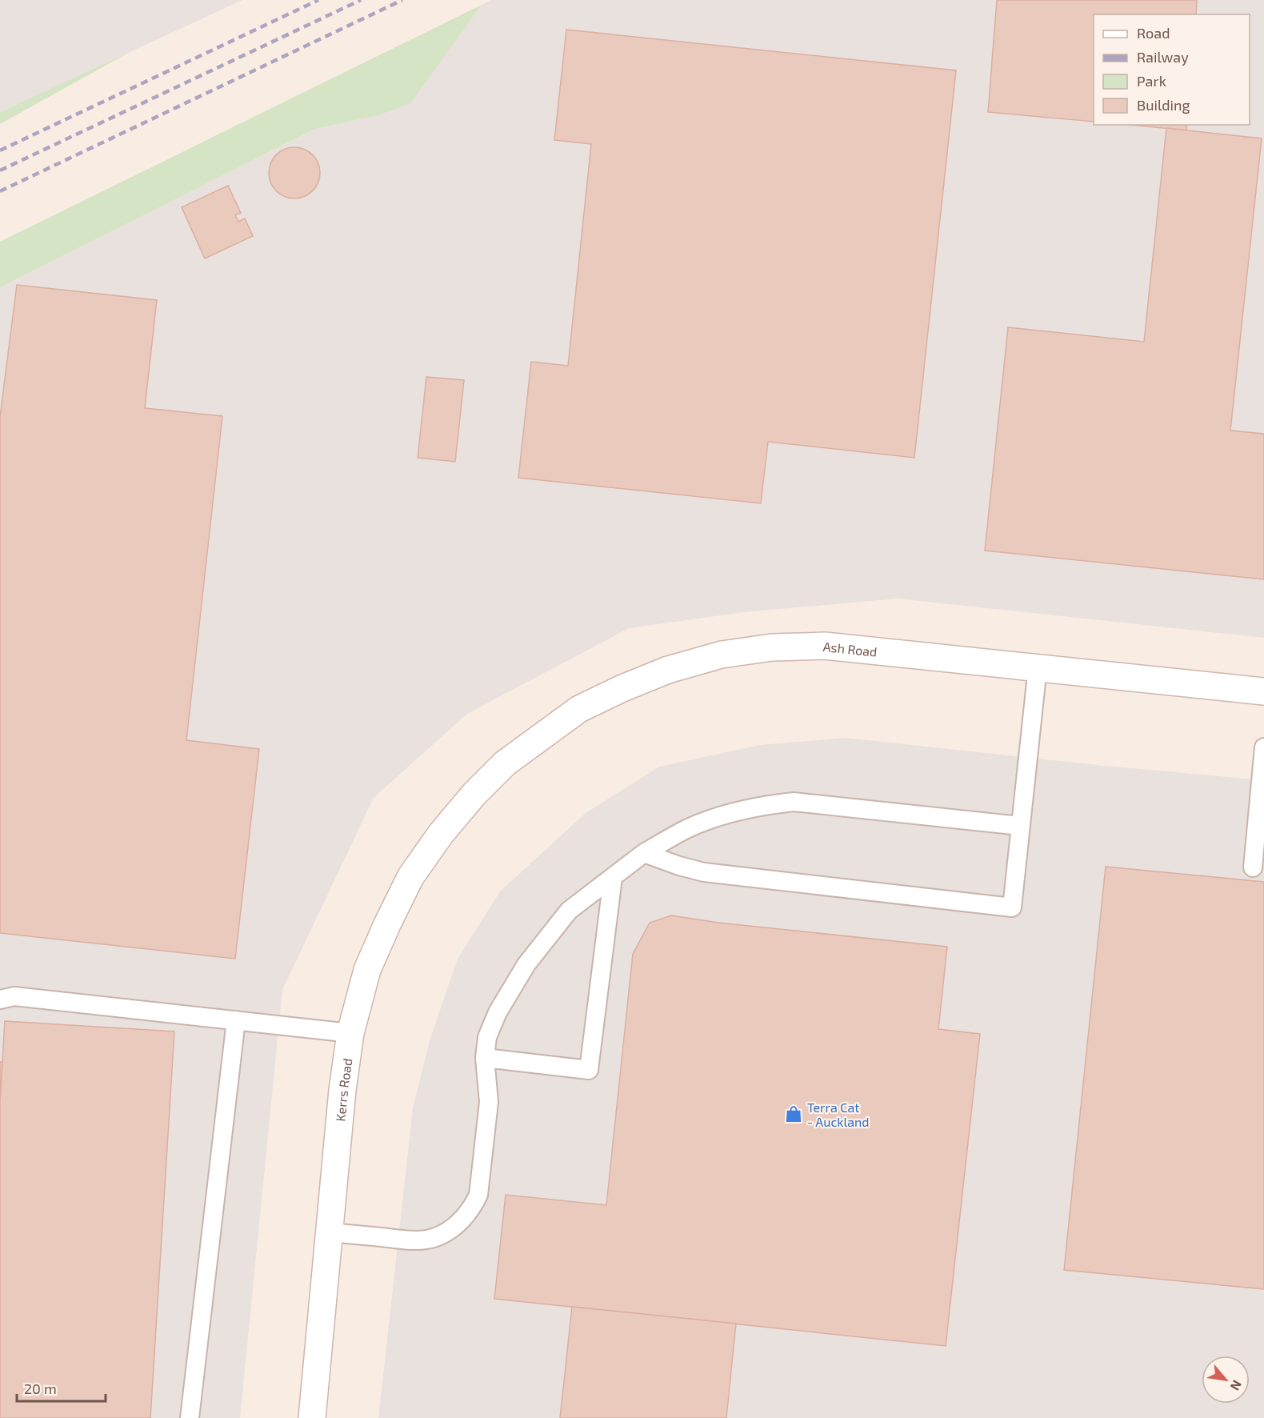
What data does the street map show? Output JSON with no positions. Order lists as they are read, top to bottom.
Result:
{
  "streets": {
    "main road": ["Ash Road", "Kerrs Road"]
  },
  "crossings": [
    ["Ash Road", "Kerrs Road"]
  ],
  "places": {
    "shop": ["Terra Cat - Auckland"]
  },
  "legend": [
    "Road",
    "Railway",
    "Park",
    "Building"
  ],
  "scale_bar": "20 m",
  "north": "bottom right"
}
